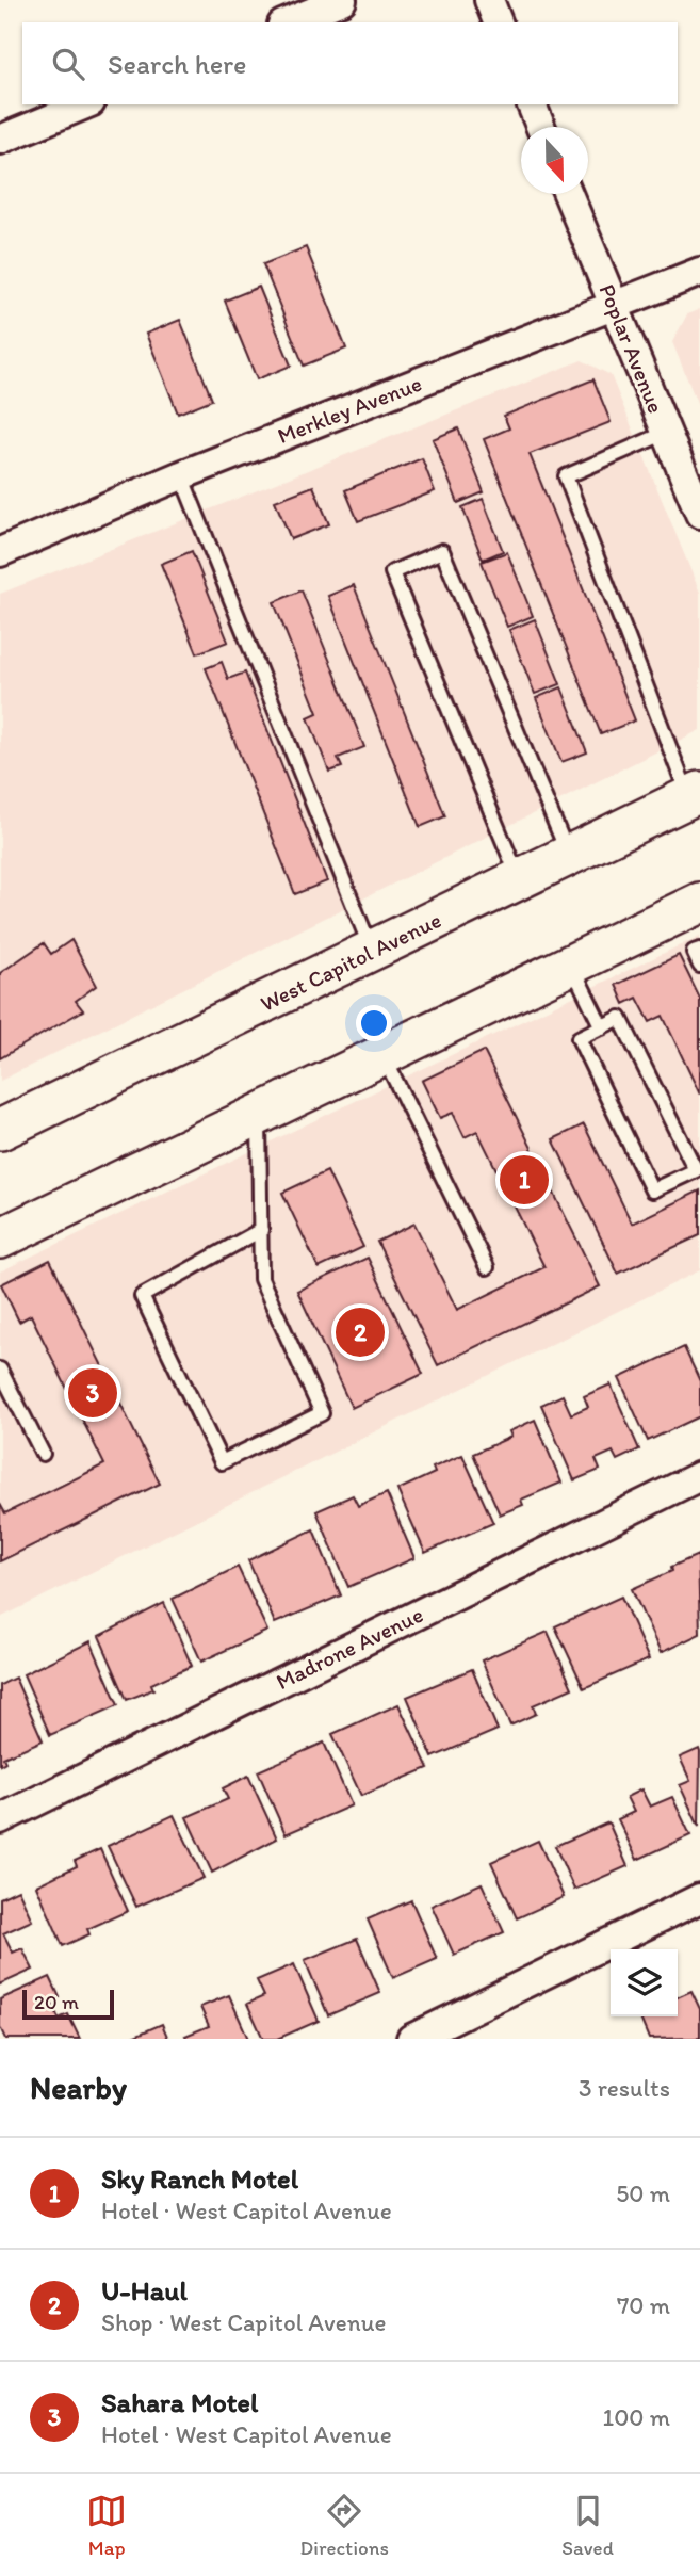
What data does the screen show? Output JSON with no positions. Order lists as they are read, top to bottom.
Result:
{
  "streets": {
    "main road": ["West Capitol Avenue"],
    "street": ["Poplar Avenue", "Merkley Avenue", "Madrone Avenue"]
  },
  "crossings": [
    ["Poplar Avenue", "Merkley Avenue"]
  ],
  "scale_bar": "20 m",
  "north": "bottom",
  "page": {
    "search": "Search here",
    "pins": ["1", "2", "3"],
    "scale": "20 m",
    "heading": ["Nearby", "3 results"],
    "list": [
      {
        "mark": "1",
        "name": "Sky Ranch Motel",
        "note": "Hotel · West Capitol Avenue",
        "value": "50 m"
      },
      {
        "mark": "2",
        "name": "U-Haul",
        "note": "Shop · West Capitol Avenue",
        "value": "70 m"
      },
      {
        "mark": "3",
        "name": "Sahara Motel",
        "note": "Hotel · West Capitol Avenue",
        "value": "100 m"
      }
    ],
    "nav": ["Map", "Directions", "Saved"]
  }
}
